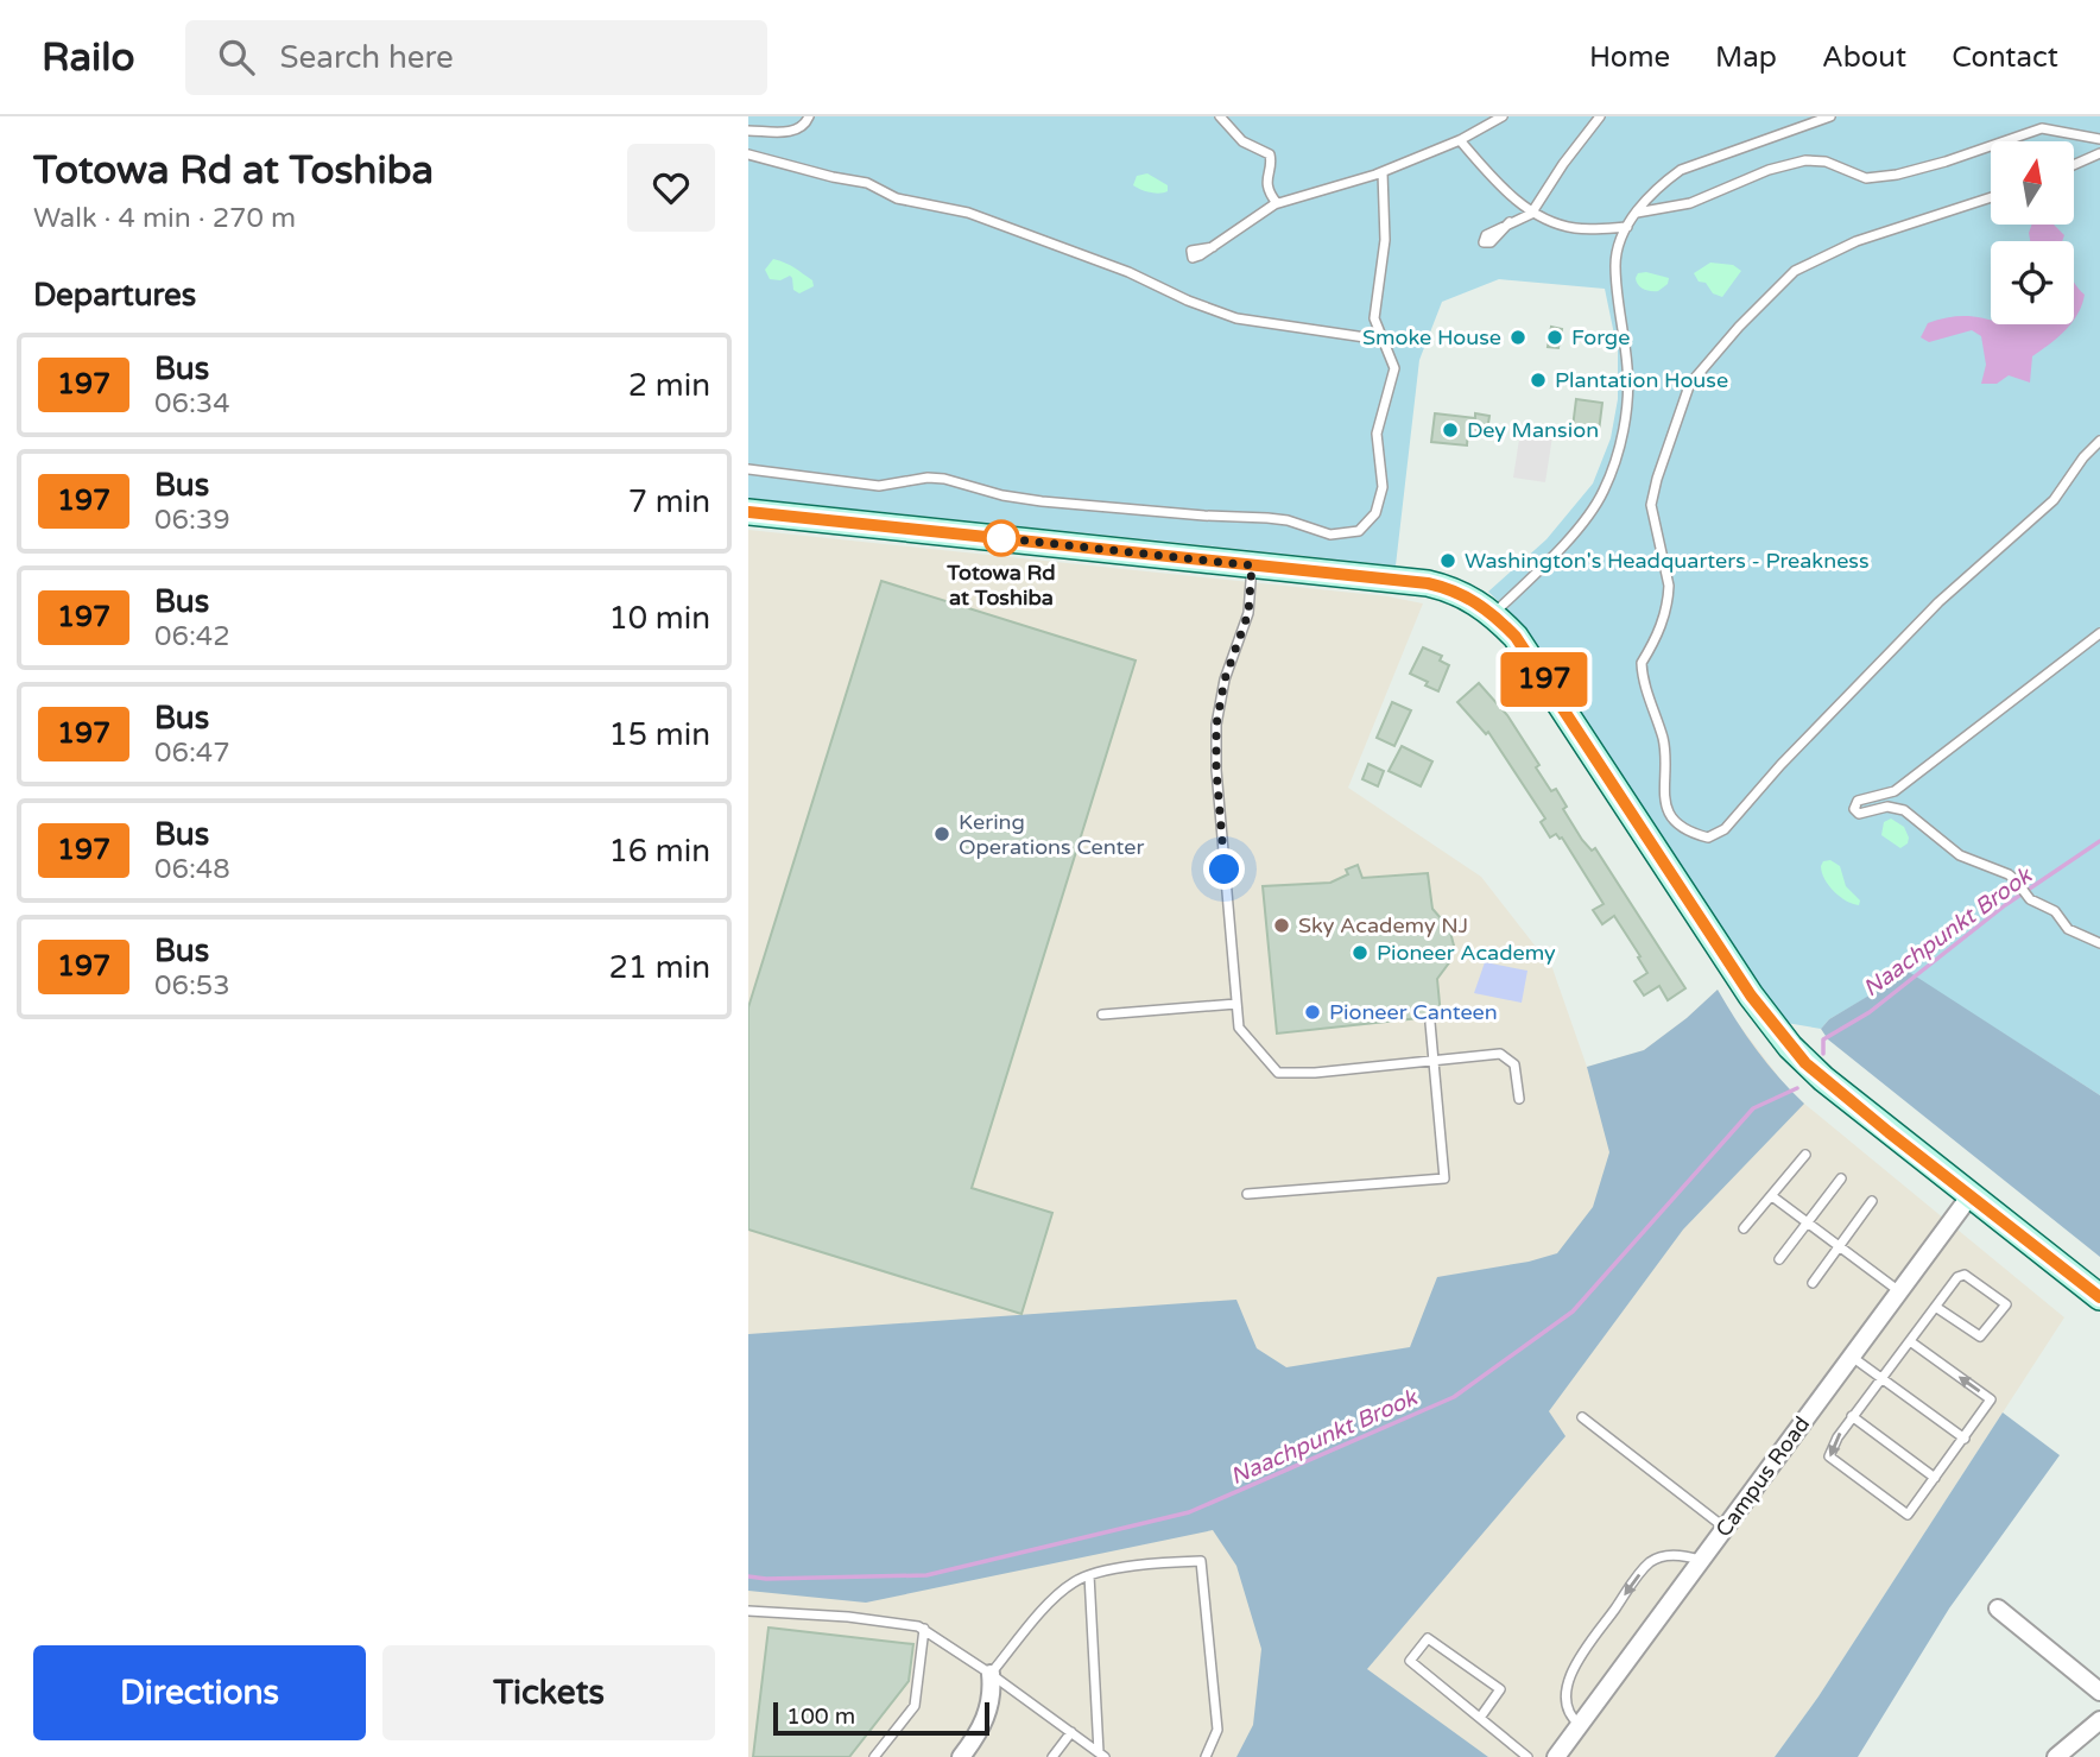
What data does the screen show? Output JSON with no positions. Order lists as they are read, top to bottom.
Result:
{
  "streets": {
    "street": ["Campus Road"]
  },
  "water": ["Naachpunkt Brook"],
  "places": [
    "Smoke House",
    "Forge",
    "Plantation House",
    "Dey Mansion",
    "Totowa Rd at Toshiba",
    "Washington's Headquarters - Preakness",
    "Kering Operations Center",
    "Sky Academy NJ",
    "Pioneer Academy",
    "Pioneer Canteen"
  ],
  "lines": ["bus line 197"],
  "scale_bar": "100 m",
  "north": "top",
  "page": {
    "header": "Railo",
    "search": "Search here",
    "nav": [
      "Home",
      "Map",
      "About",
      "Contact"
    ],
    "heading": [
      ["Totowa Rd at Toshiba", "Walk · 4 min · 270 m"],
      "Departures"
    ],
    "on_map": "197",
    "list": [
      {
        "mark": "197",
        "name": "Bus",
        "note": "06:34",
        "value": "2 min"
      },
      {
        "mark": "197",
        "name": "Bus",
        "note": "06:39",
        "value": "7 min"
      },
      {
        "mark": "197",
        "name": "Bus",
        "note": "06:42",
        "value": "10 min"
      },
      {
        "mark": "197",
        "name": "Bus",
        "note": "06:47",
        "value": "15 min"
      },
      {
        "mark": "197",
        "name": "Bus",
        "note": "06:48",
        "value": "16 min"
      },
      {
        "mark": "197",
        "name": "Bus",
        "note": "06:53",
        "value": "21 min"
      }
    ],
    "buttons": ["Directions", "Tickets"],
    "scale": "100 m"
  }
}
